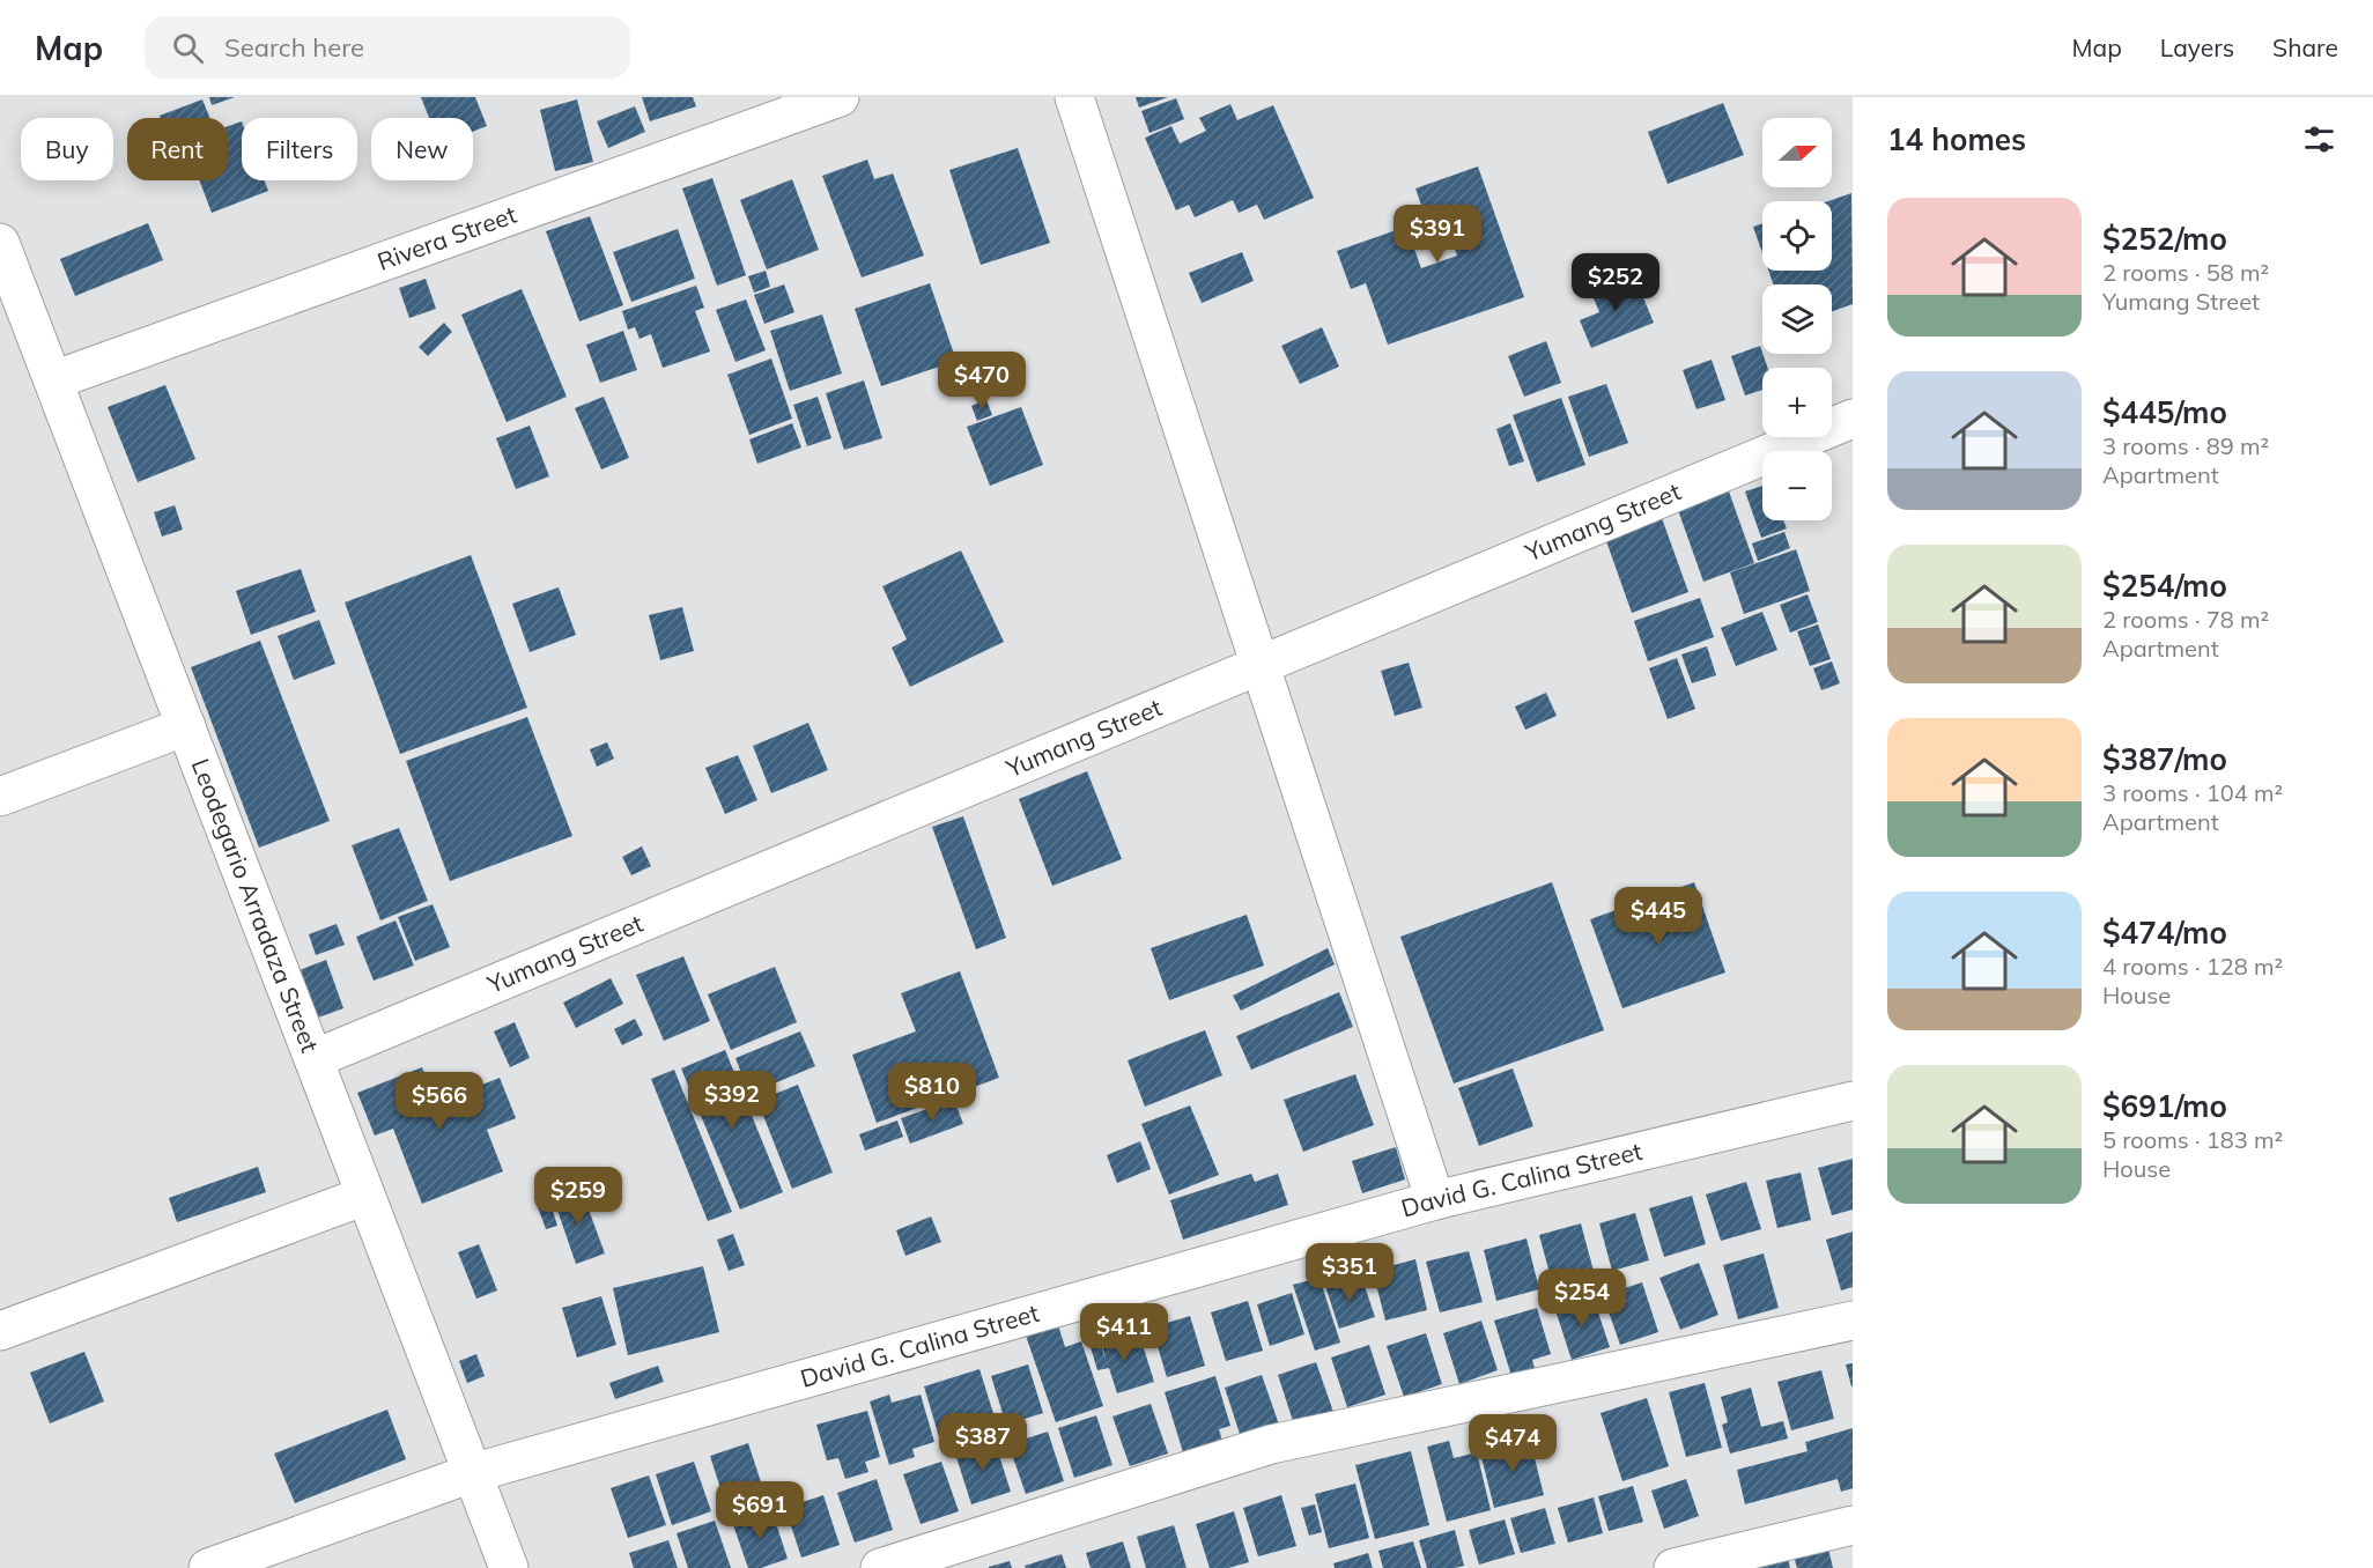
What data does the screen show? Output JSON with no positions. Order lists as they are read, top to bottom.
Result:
{
  "streets": {
    "street": [
      "Rivera Street",
      "Yumang Street",
      "Leodegario Arradaza Street",
      "David G. Calina Street"
    ]
  },
  "crossings": [
    ["Rivera Street", "Leodegario Arradaza Street"],
    ["Yumang Street", "Leodegario Arradaza Street"],
    ["Leodegario Arradaza Street", "David G. Calina Street"]
  ],
  "north": "right",
  "page": {
    "header": "Map",
    "search": "Search here",
    "nav": ["Map", "Layers", "Share"],
    "heading": "14 homes",
    "map_buttons": ["+", "−"],
    "chip": [
      "Buy",
      "Rent",
      "Filters",
      "New"
    ],
    "list": [
      {
        "name": "$252/mo",
        "note": "2 rooms · 58 m² · Yumang Street"
      },
      {
        "name": "$445/mo",
        "note": "3 rooms · 89 m² · Apartment"
      },
      {
        "name": "$254/mo",
        "note": "2 rooms · 78 m² · Apartment"
      },
      {
        "name": "$387/mo",
        "note": "3 rooms · 104 m² · Apartment"
      },
      {
        "name": "$474/mo",
        "note": "4 rooms · 128 m² · House"
      },
      {
        "name": "$691/mo",
        "note": "5 rooms · 183 m² · House"
      }
    ],
    "price": [
      "$391",
      "$252",
      "$470",
      "$445",
      "$810",
      "$392",
      "$566",
      "$259",
      "$351",
      "$254",
      "$411",
      "$387",
      "$474",
      "$691"
    ]
  }
}
